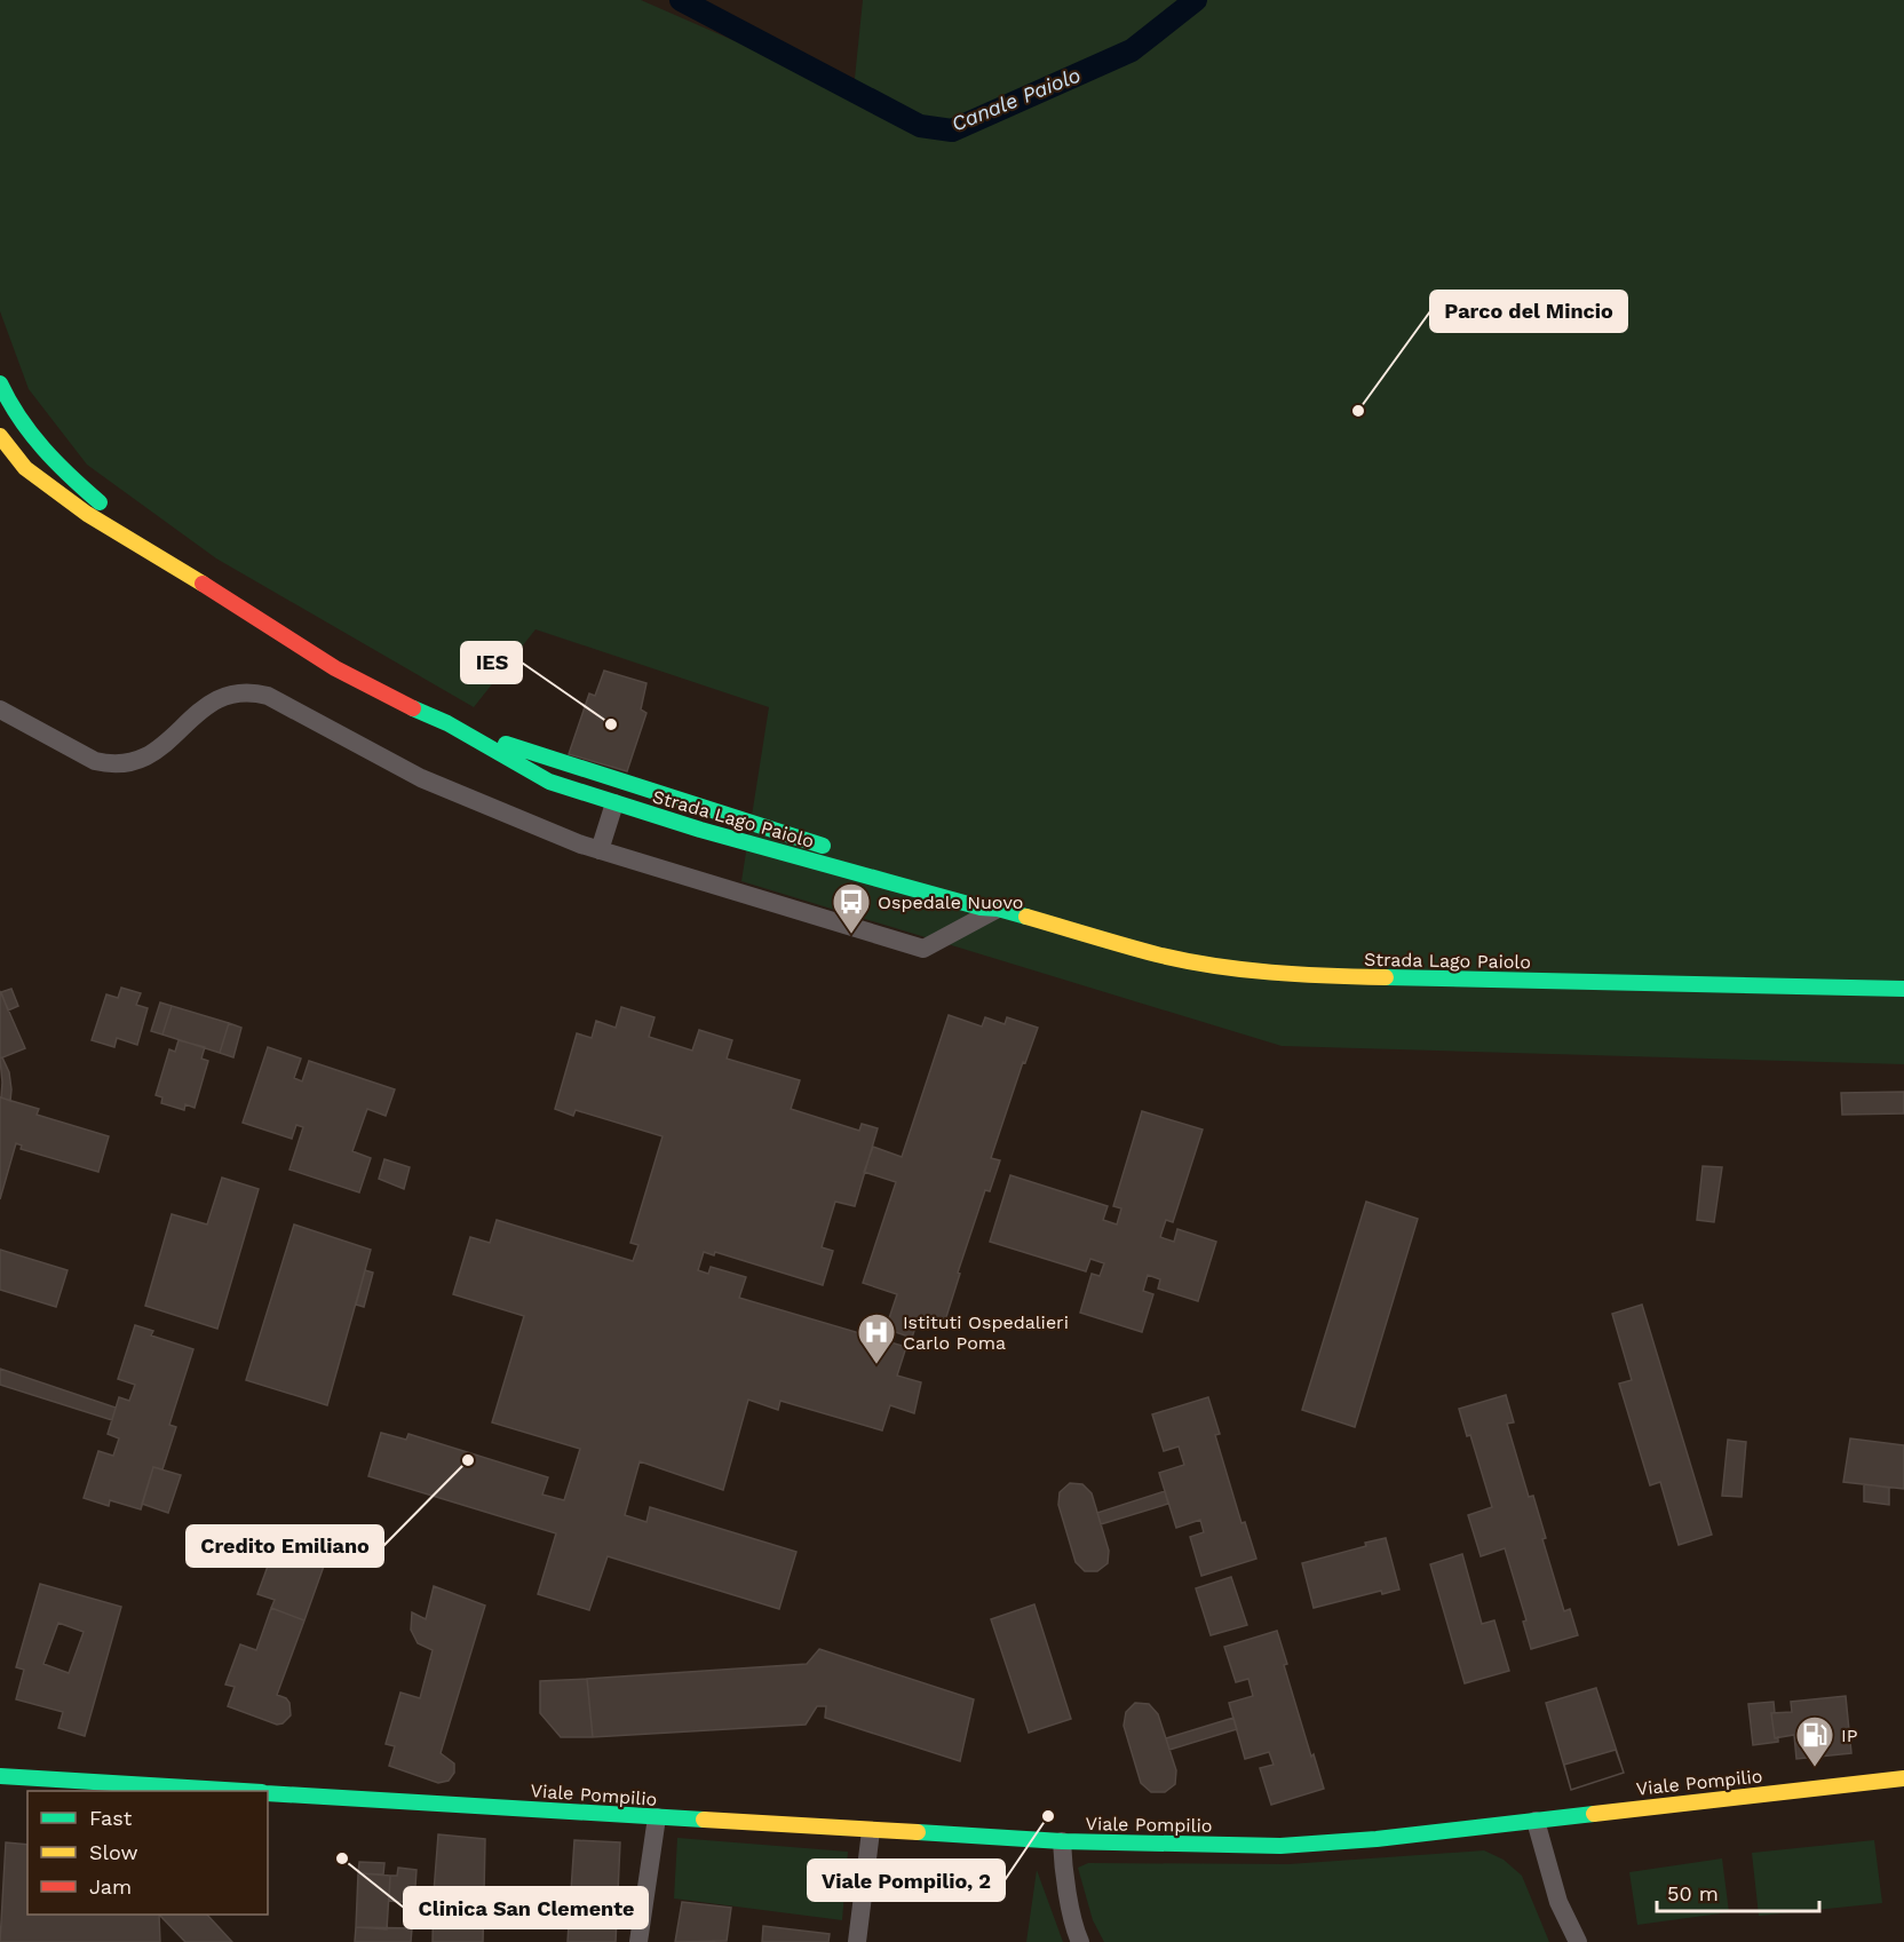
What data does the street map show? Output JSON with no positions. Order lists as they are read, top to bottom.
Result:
{
  "streets": {
    "street": ["Strada Lago Paiolo", "Viale Pompilio"]
  },
  "water": ["Canale Paiolo"],
  "places": {
    "other": [
      "Parco del Mincio",
      "IES",
      "Credito Emiliano",
      "Viale Pompilio, 2",
      "Clinica San Clemente"
    ],
    "bus stop": ["Ospedale Nuovo"],
    "hospital": ["Istituti Ospedalieri Carlo Poma"],
    "fuel station": ["IP"]
  },
  "legend": ["Fast", "Slow", "Jam"],
  "scale_bar": "50 m"
}
